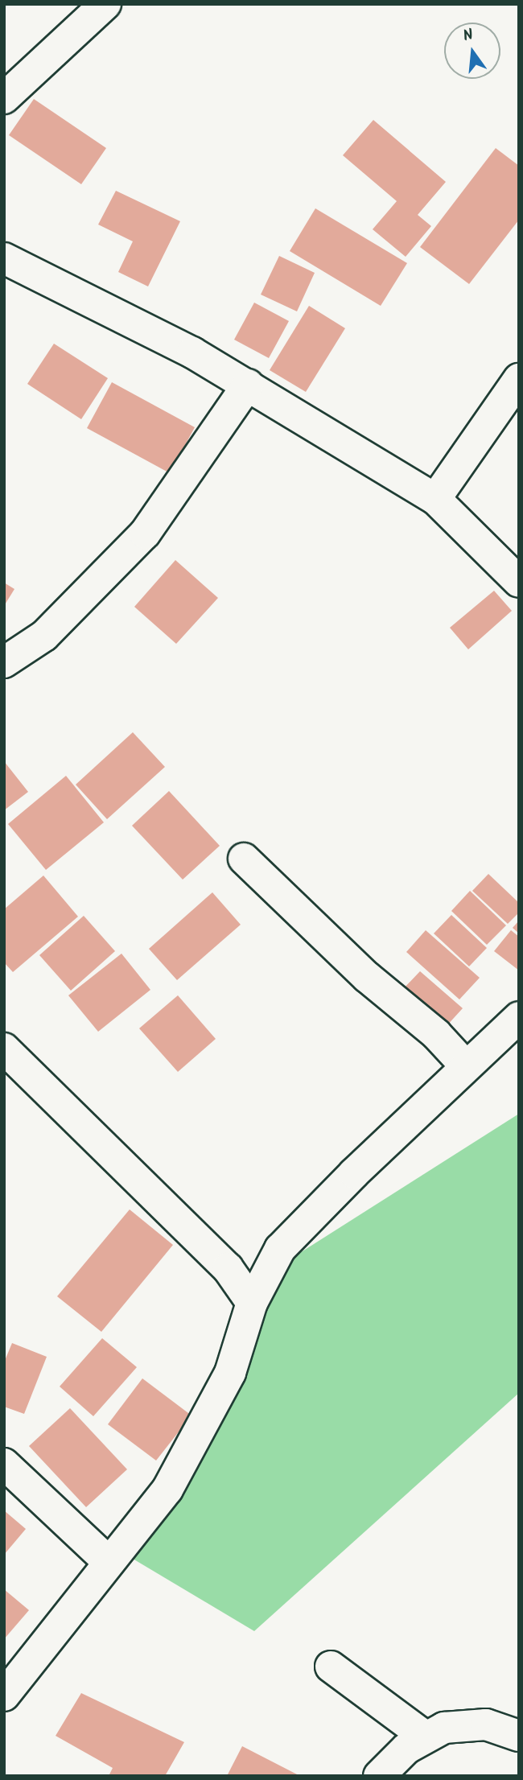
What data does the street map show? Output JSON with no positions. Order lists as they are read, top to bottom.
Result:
{
  "north": "top"
}
